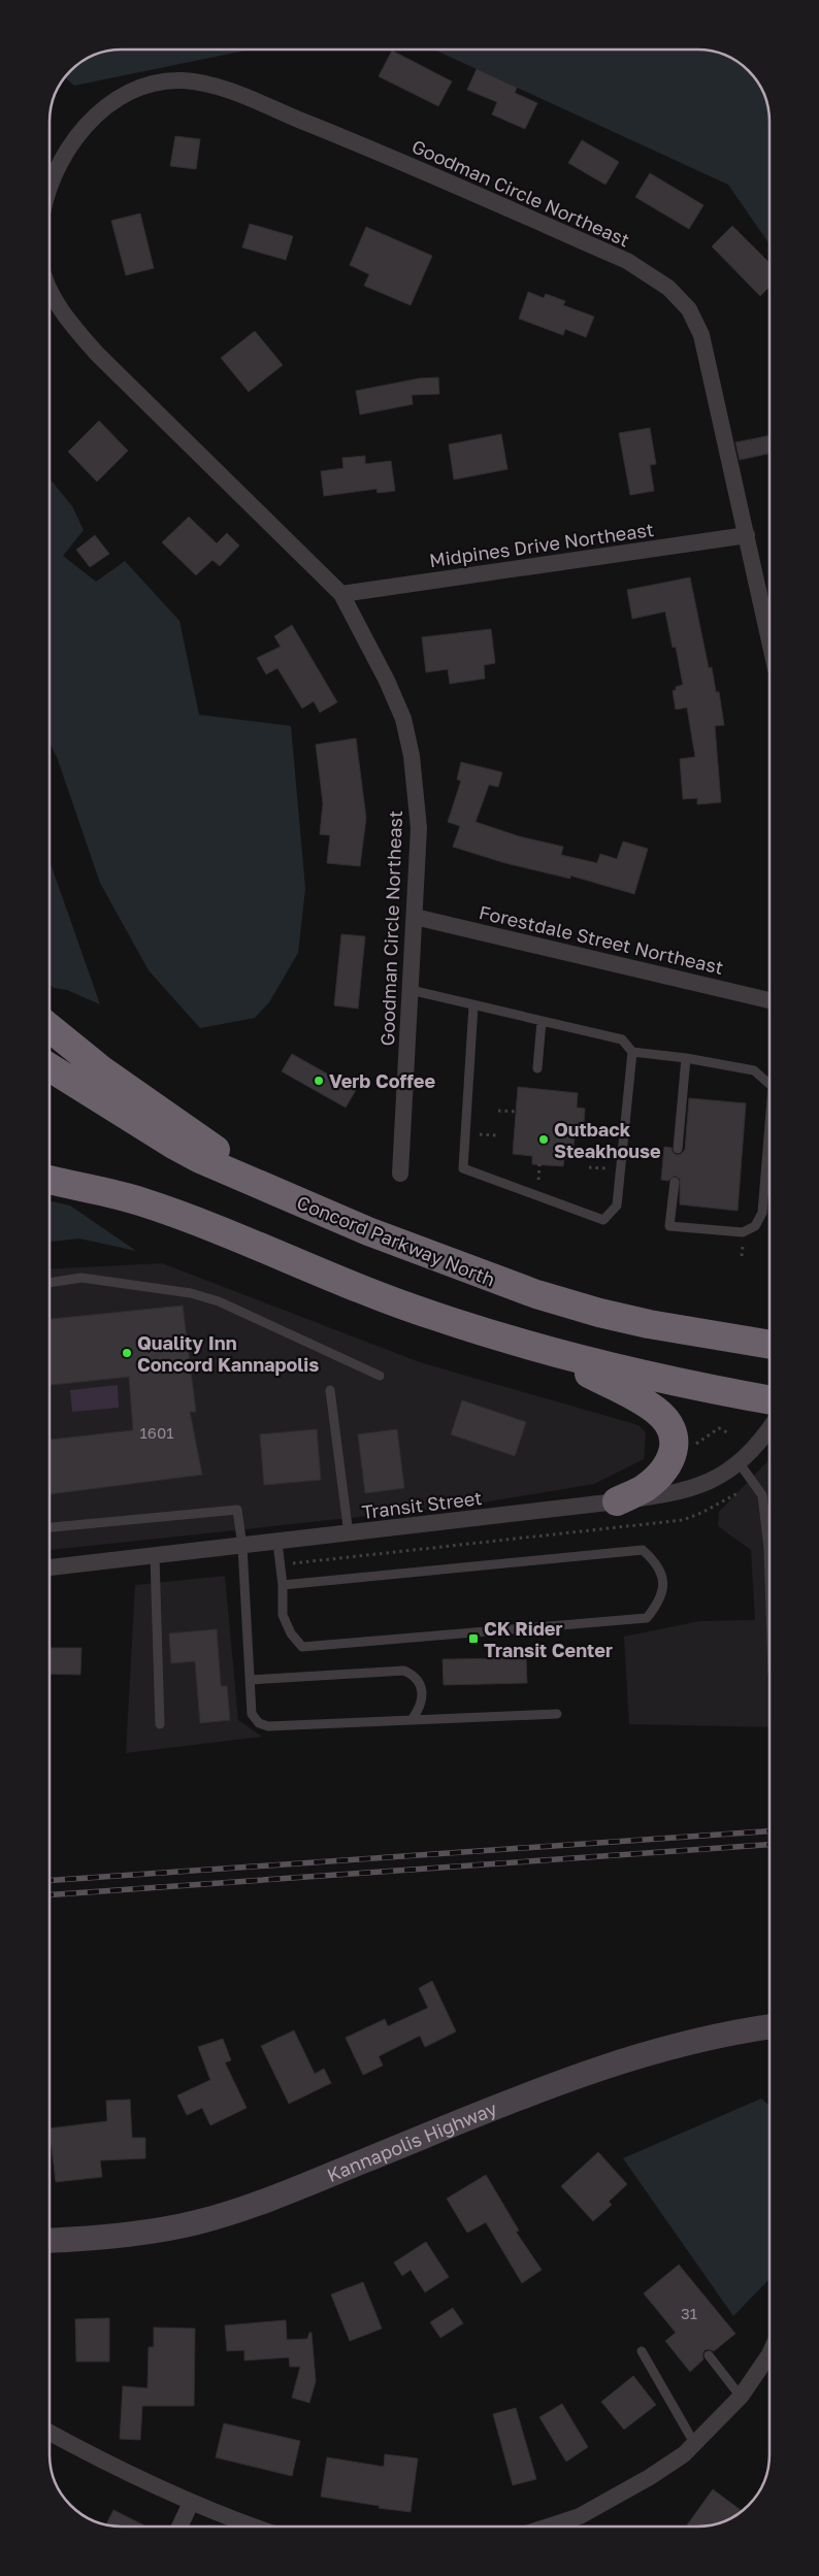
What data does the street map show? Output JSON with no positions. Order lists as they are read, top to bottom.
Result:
{
  "streets": {
    "highway": ["Concord Parkway North"],
    "main road": ["Kannapolis Highway"],
    "street": [
      "Goodman Circle Northeast",
      "Midpines Drive Northeast",
      "Forestdale Street Northeast",
      "Transit Street"
    ]
  },
  "crossings": [
    ["Goodman Circle Northeast", "Midpines Drive Northeast"],
    ["Goodman Circle Northeast", "Forestdale Street Northeast"]
  ],
  "places": {
    "other": ["Verb Coffee", "Outback Steakhouse", "Quality Inn Concord Kannapolis"],
    "transit": ["CK Rider Transit Center"]
  },
  "house_numbers": ["1601", "31"]
}
